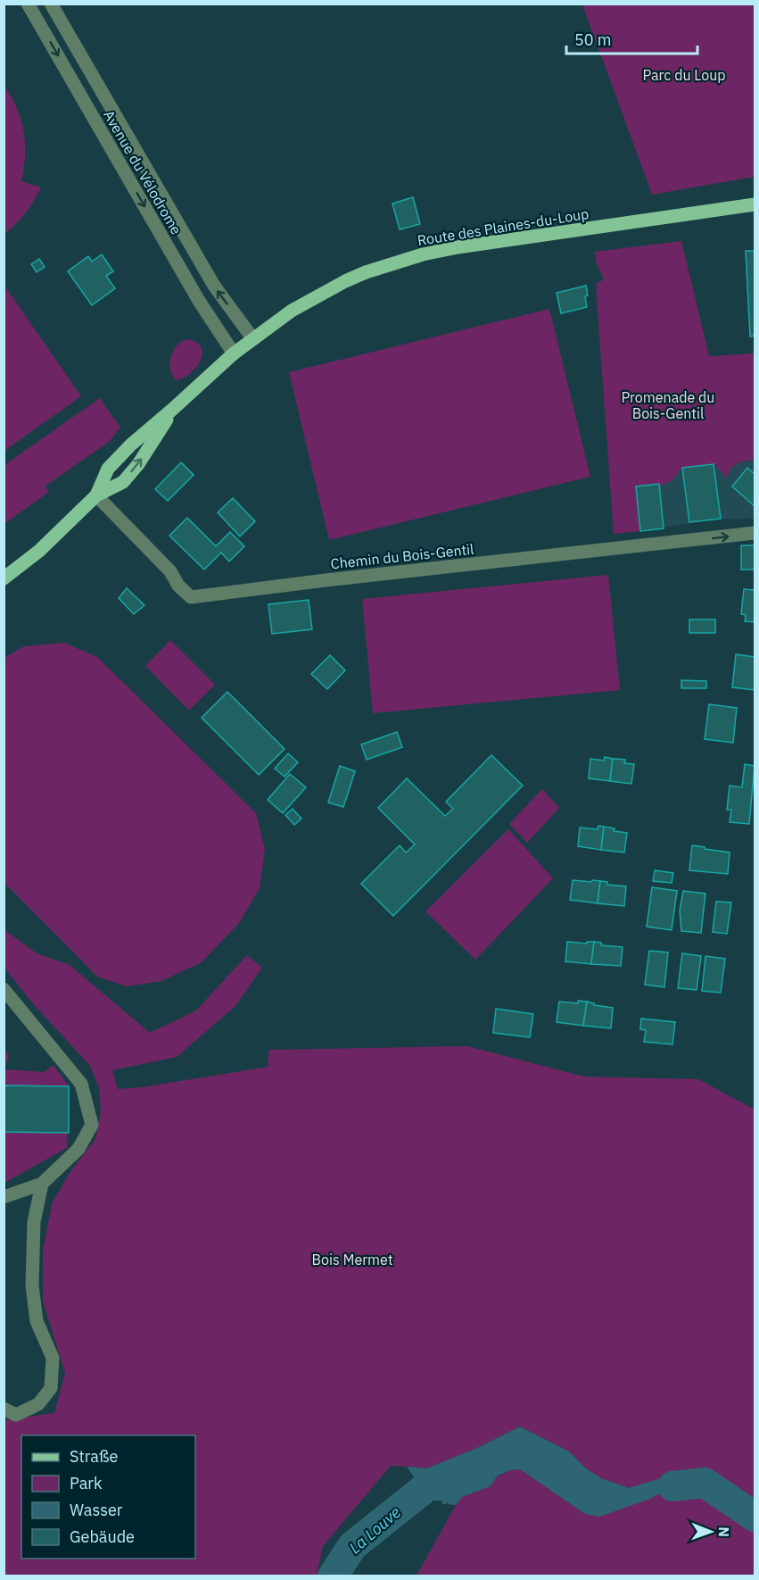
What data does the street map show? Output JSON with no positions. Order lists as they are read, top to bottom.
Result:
{
  "streets": {
    "main road": ["Route des Plaines-du-Loup"],
    "street": ["Avenue du Vélodrome", "Chemin du Bois-Gentil"]
  },
  "crossings": [
    ["Avenue du Vélodrome", "Route des Plaines-du-Loup"],
    ["Route des Plaines-du-Loup", "Chemin du Bois-Gentil"]
  ],
  "one_way": ["Chemin du Bois-Gentil"],
  "water": ["La Louve"],
  "parks": ["Parc du Loup", "Promenade du Bois-Gentil", "Bois Mermet"],
  "legend": [
    "Straße",
    "Park",
    "Wasser",
    "Gebäude"
  ],
  "scale_bar": "50 m",
  "north": "right"
}
